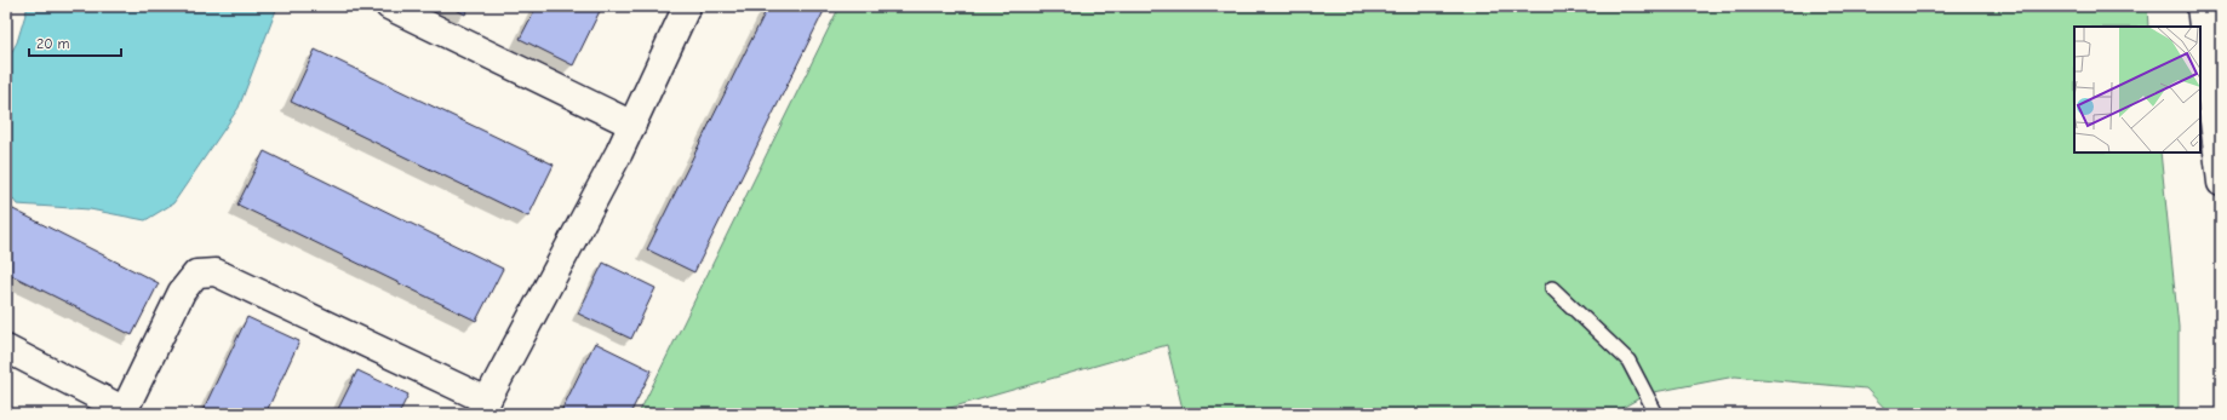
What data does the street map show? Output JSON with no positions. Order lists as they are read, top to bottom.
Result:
{
  "scale_bar": "20 m"
}
